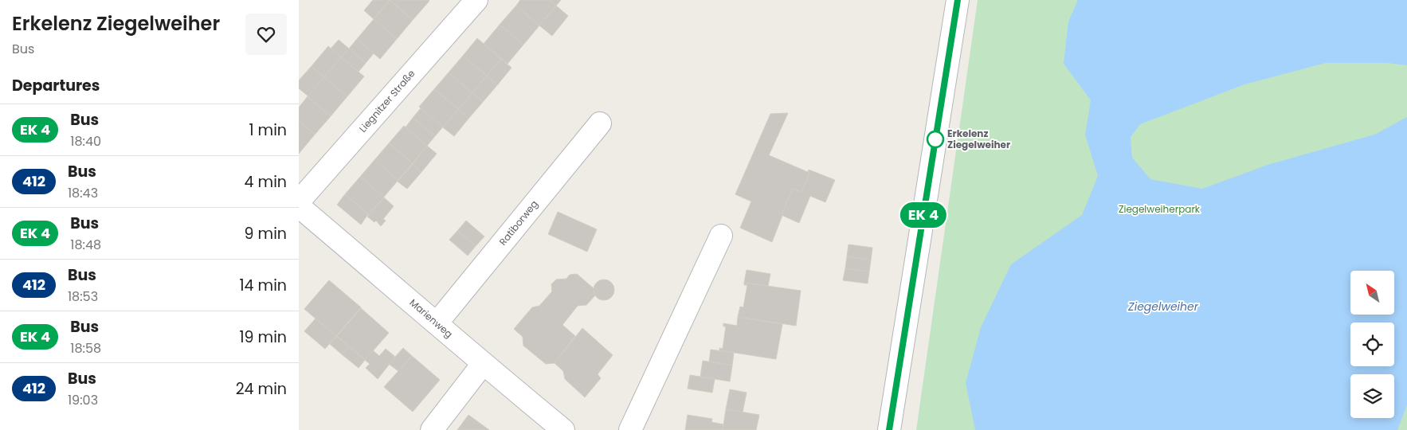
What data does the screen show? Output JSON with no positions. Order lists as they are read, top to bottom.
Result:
{
  "streets": {
    "street": ["Liegnitzer Straße", "Ratiborweg", "Marienweg"]
  },
  "crossings": [
    ["Ratiborweg", "Marienweg"]
  ],
  "water": ["Ziegelweiher"],
  "parks": ["Ziegelweiherpark"],
  "places": ["Erkelenz Ziegelweiher"],
  "north": "top left",
  "page": {
    "heading": [
      ["Erkelenz Ziegelweiher", "Bus"],
      "Departures"
    ],
    "on_map": "EK 4",
    "list": [
      {
        "mark": "EK 4",
        "name": "Bus",
        "note": "18:40",
        "value": "1 min"
      },
      {
        "mark": "412",
        "name": "Bus",
        "note": "18:43",
        "value": "4 min"
      },
      {
        "mark": "EK 4",
        "name": "Bus",
        "note": "18:48",
        "value": "9 min"
      },
      {
        "mark": "412",
        "name": "Bus",
        "note": "18:53",
        "value": "14 min"
      },
      {
        "mark": "EK 4",
        "name": "Bus",
        "note": "18:58",
        "value": "19 min"
      },
      {
        "mark": "412",
        "name": "Bus",
        "note": "19:03",
        "value": "24 min"
      }
    ]
  }
}
